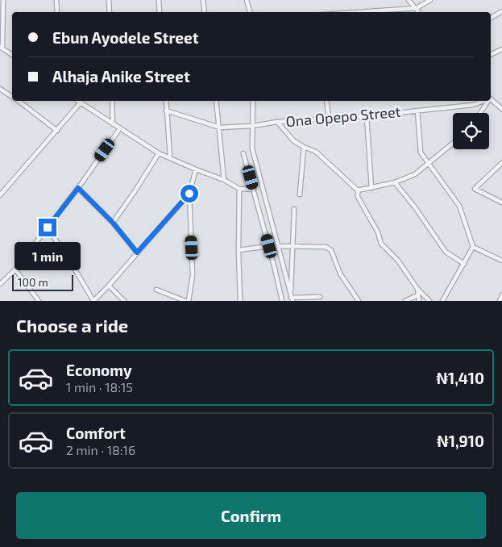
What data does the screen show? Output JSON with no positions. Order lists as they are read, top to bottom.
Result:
{
  "streets": {
    "street": ["Ona Opepo Street"]
  },
  "scale_bar": "100 m",
  "page": {
    "banner": ["Ebun Ayodele Street", "Alhaja Anike Street"],
    "bubble": "1 min",
    "scale": "100 m",
    "heading": "Choose a ride",
    "list": [
      {
        "name": "Economy",
        "note": "1 min · 18:15",
        "value": "₦1,410"
      },
      {
        "name": "Comfort",
        "note": "2 min · 18:16",
        "value": "₦1,910"
      }
    ],
    "buttons": "Confirm"
  }
}
